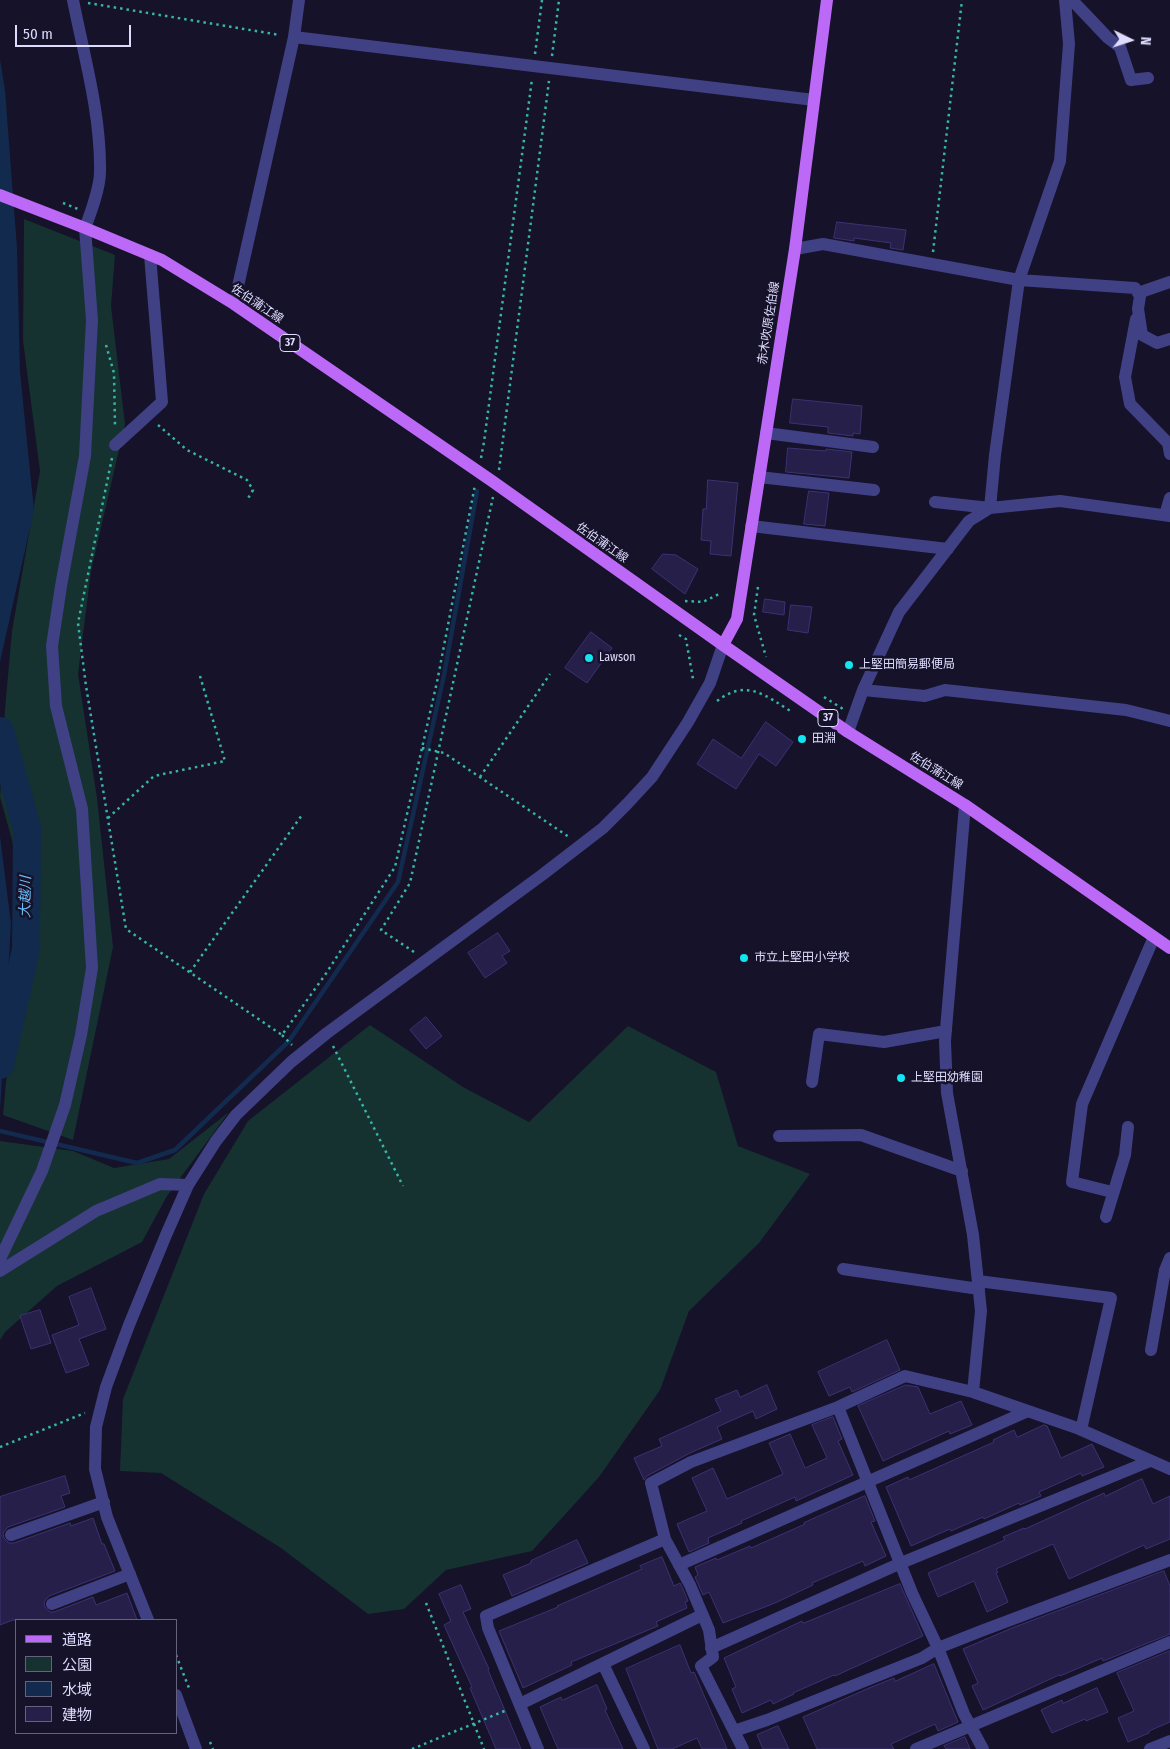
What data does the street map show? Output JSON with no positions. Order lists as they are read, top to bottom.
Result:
{
  "streets": {
    "main road": ["佐伯蒲江線", "赤木吹原佐伯線", "37"]
  },
  "crossings": [
    ["佐伯蒲江線", "赤木吹原佐伯線"]
  ],
  "water": ["大越川"],
  "places": [
    "Lawson",
    "上堅田簡易郵便局",
    "田淵",
    "市立上堅田小学校",
    "上堅田幼稚園"
  ],
  "legend": [
    "道路",
    "公園",
    "水域",
    "建物"
  ],
  "scale_bar": "50 m",
  "north": "right"
}
